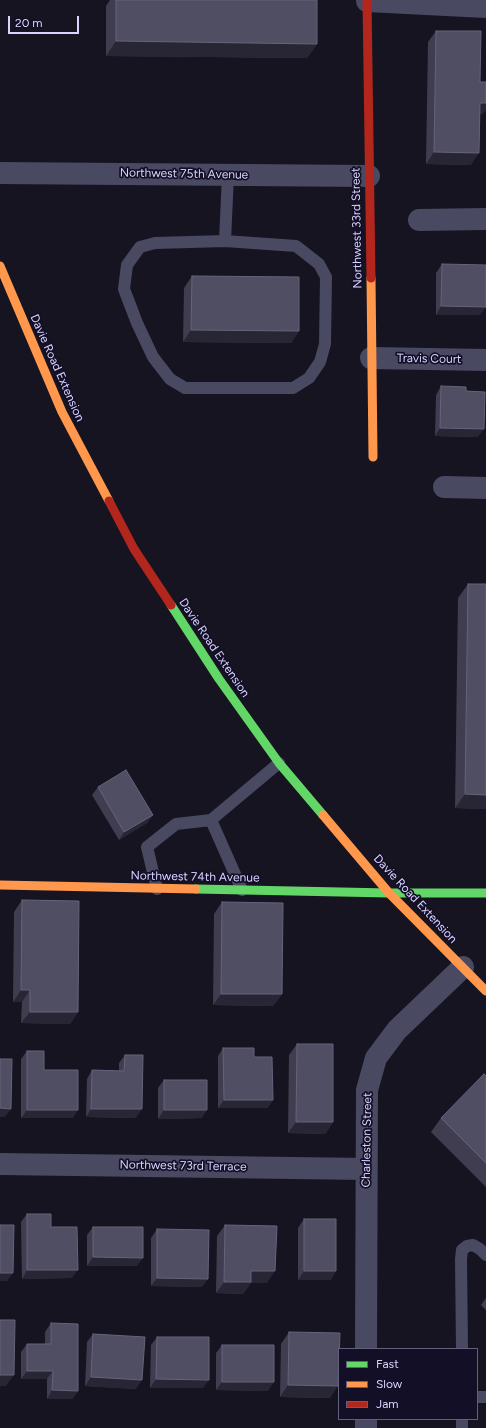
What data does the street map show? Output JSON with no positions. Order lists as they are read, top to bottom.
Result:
{
  "streets": {
    "street": [
      "Northwest 75th Avenue",
      "Northwest 33rd Street",
      "Travis Court",
      "Davie Road Extension",
      "Northwest 74th Avenue",
      "Charleston Street",
      "Northwest 73rd Terrace"
    ]
  },
  "crossings": [
    ["Northwest 75th Avenue", "Northwest 33rd Street"],
    ["Northwest 33rd Street", "Travis Court"],
    ["Davie Road Extension", "Northwest 74th Avenue"],
    ["Davie Road Extension", "Charleston Street"],
    ["Charleston Street", "Northwest 73rd Terrace"]
  ],
  "legend": ["Fast", "Slow", "Jam"],
  "scale_bar": "20 m"
}
